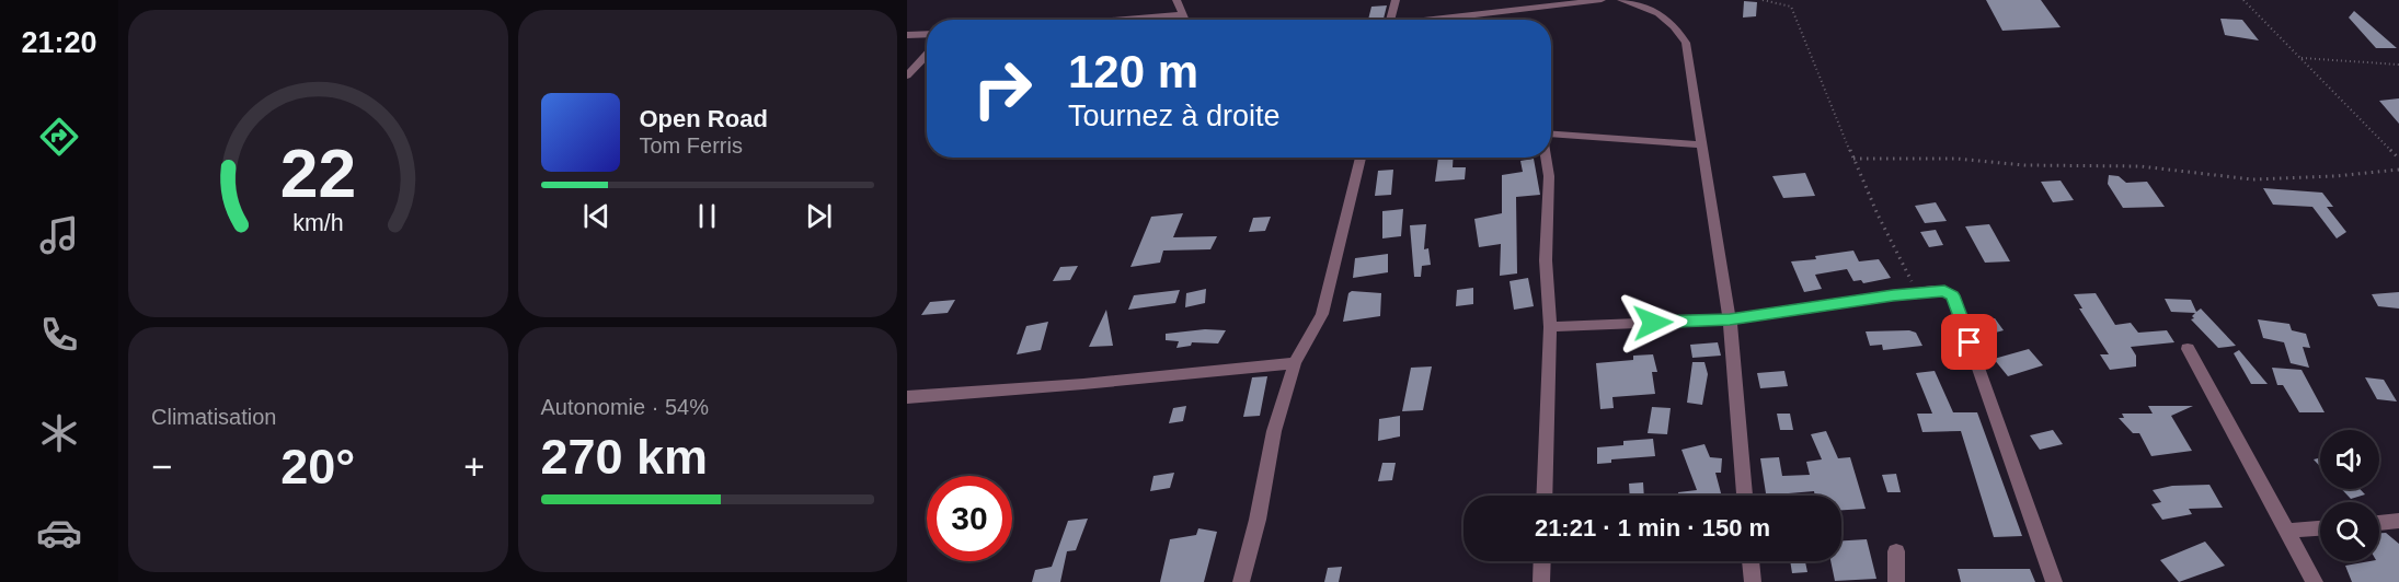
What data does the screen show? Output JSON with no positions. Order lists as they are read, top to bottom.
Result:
{
  "page": {
    "tabs": "21:20",
    "turn": ["120 m", "Tournez à droite"],
    "song": ["Open Road", "Tom Ferris"],
    "tile": [
      "Climatisation",
      ["Autonomie · 54%", "270 km"]
    ],
    "heat": ["−", "20°", "+"],
    "limit": "30",
    "trip": "21:21 · 1 min · 150 m",
    "gauge": ["22", "km/h"]
  }
}
